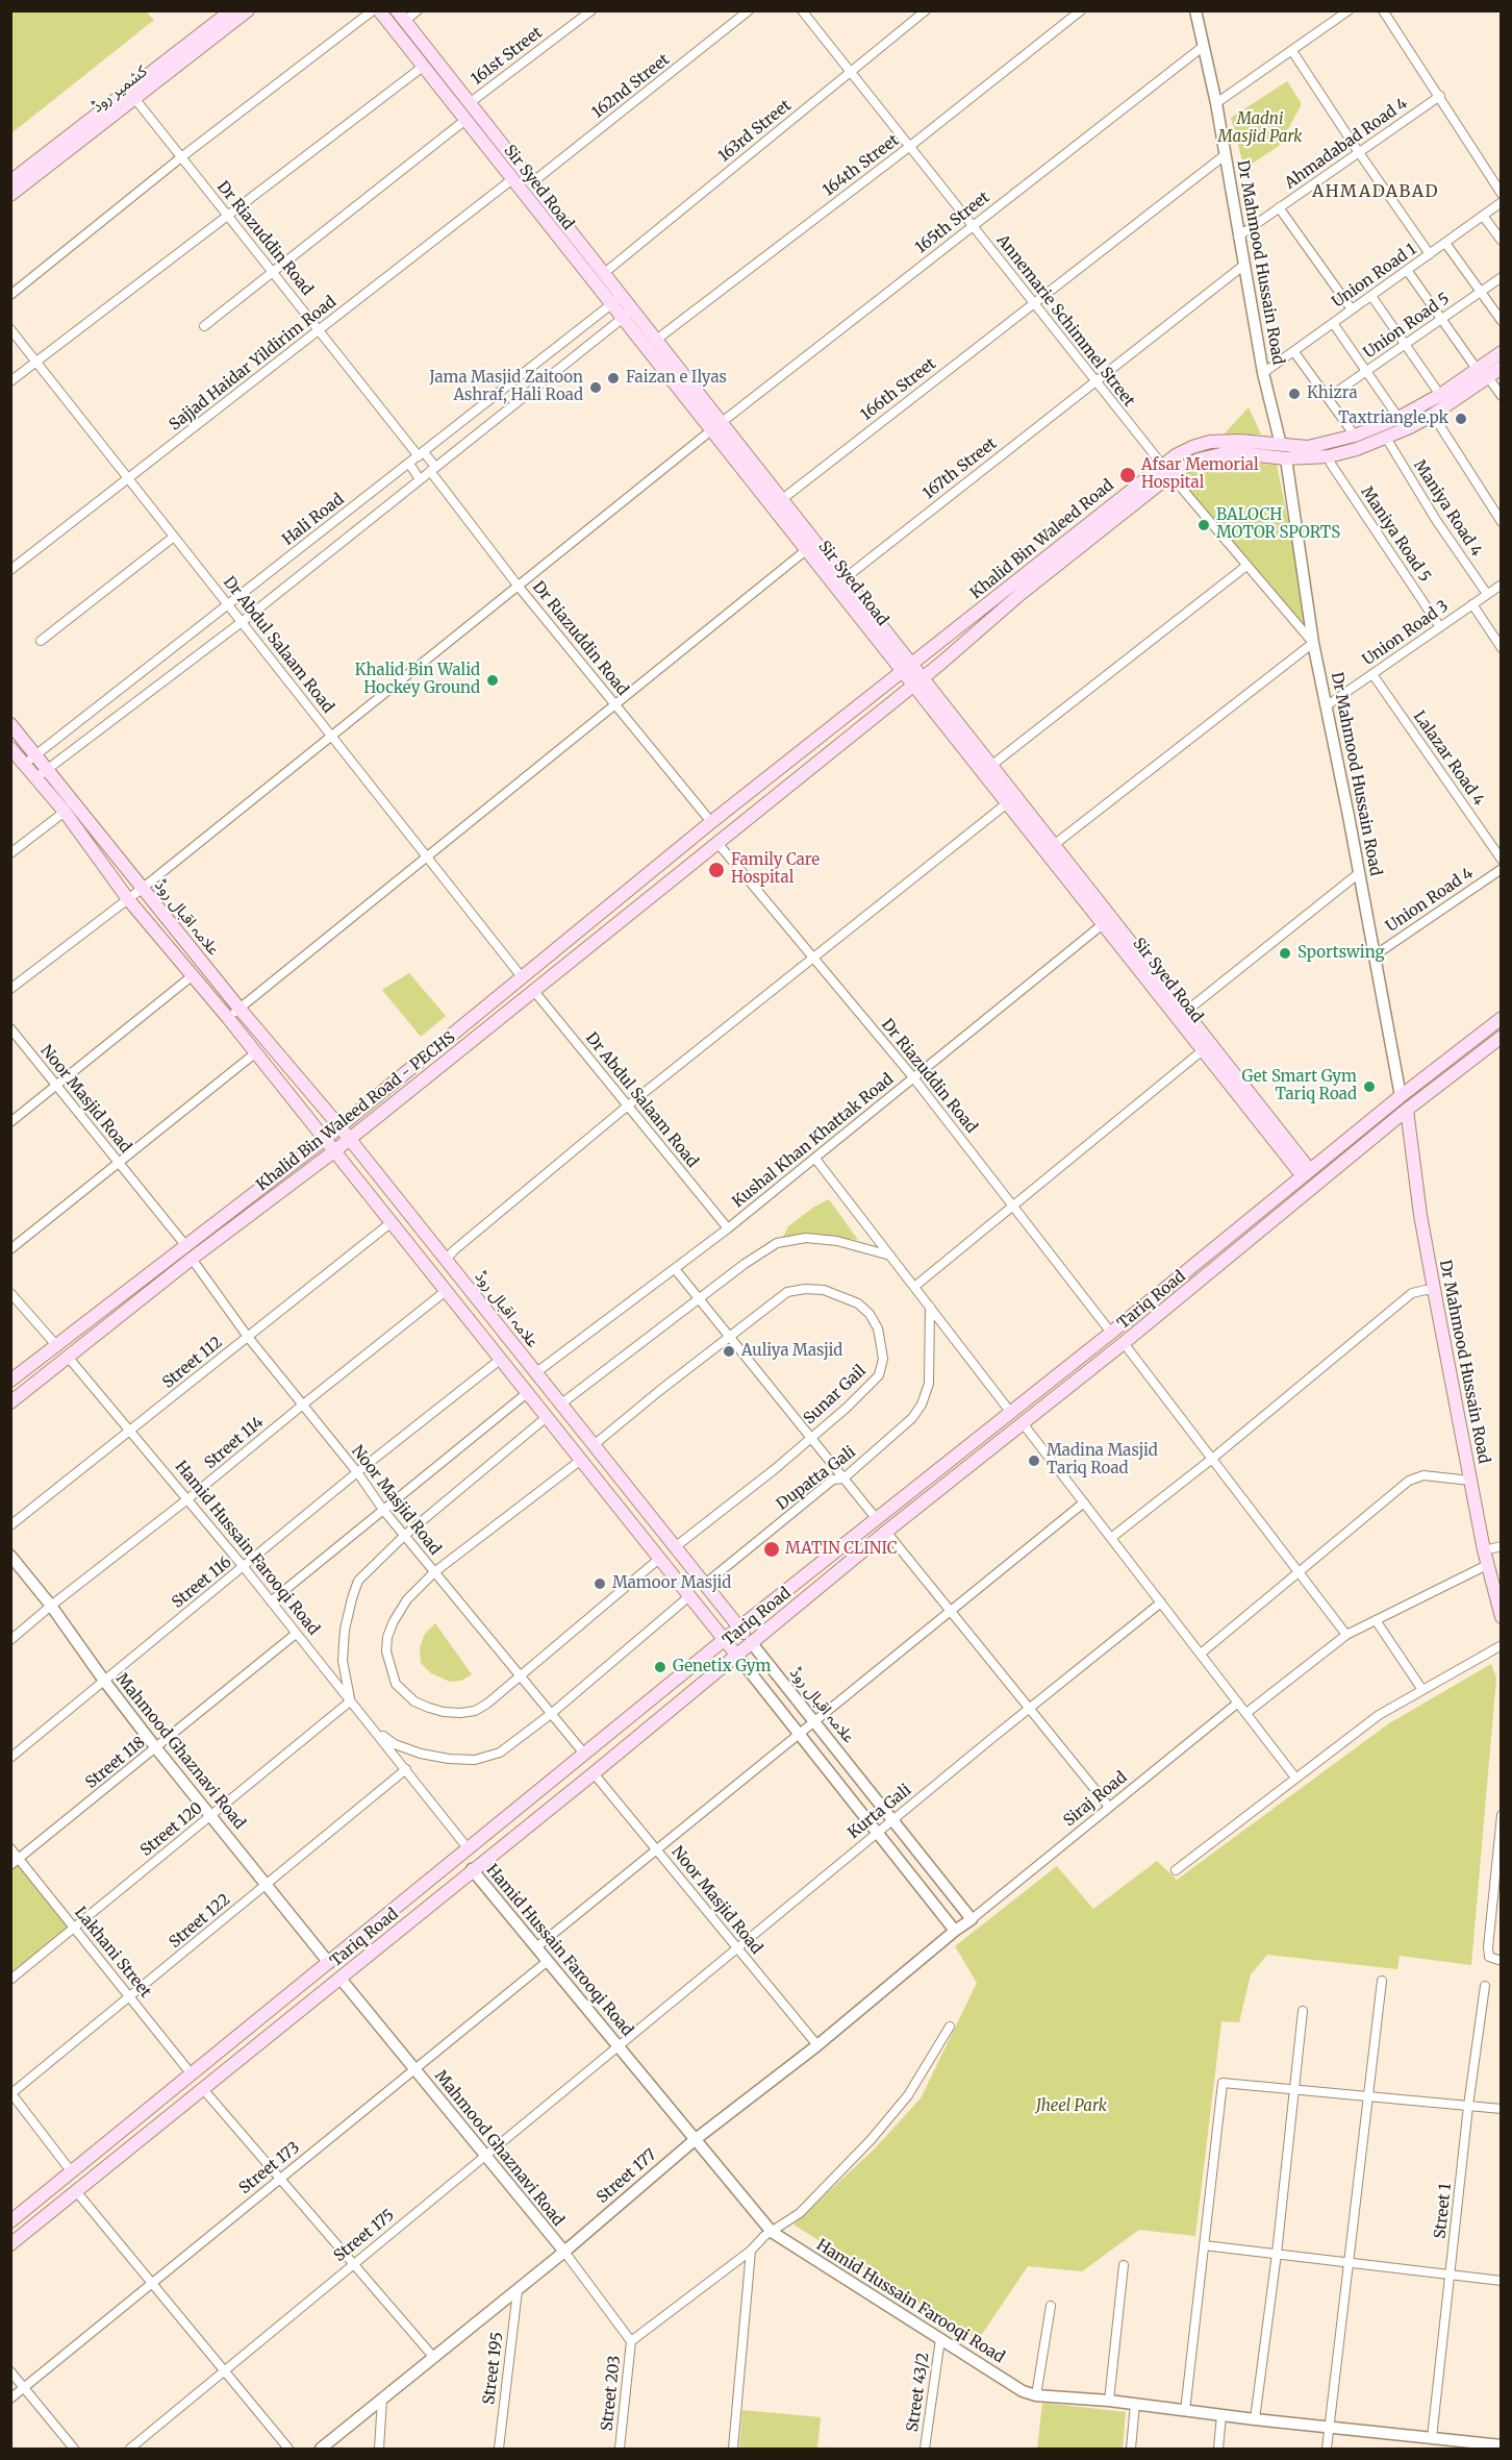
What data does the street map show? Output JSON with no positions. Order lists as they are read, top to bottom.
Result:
{
  "streets": {
    "main road": [
      "کشمیر روڈ",
      "Sir Syed Road",
      "Dr Mahmood Hussain Road",
      "Khalid Bin Waleed Road",
      "علامہ اقبال روڈ",
      "Khalid Bin Waleed Road - PECHS",
      "Tariq Road"
    ],
    "street": [
      "161st Street",
      "162nd Street",
      "163rd Street",
      "Ahmadabad Road 4",
      "164th Street",
      "165th Street",
      "Dr Riazuddin Road",
      "Union Road 1",
      "Annemarie Schimmel Street",
      "Union Road 5",
      "Sajjad Haidar Yildirim Road",
      "166th Street",
      "167th Street",
      "Maniya Road 4",
      "Hali Road",
      "Maniya Road 5",
      "Union Road 3",
      "Dr Abdul Salaam Road",
      "Lalazar Road 4",
      "Union Road 4",
      "Noor Masjid Road",
      "Kushal Khan Khattak Road",
      "Street 112",
      "Sunar Gail",
      "Street 114",
      "Dupatta Gali",
      "Hamid Hussain Farooqi Road",
      "Street 116",
      "Mahmood Ghaznavi Road",
      "Street 118",
      "Siraj Road",
      "Kurta Gali",
      "Street 120",
      "Street 122",
      "Lakhani Street",
      "Street 173",
      "Street 177",
      "Street 1",
      "Street 175",
      "Street 195",
      "Street 43/2",
      "Street 203"
    ]
  },
  "crossings": [
    ["161st Street", "Sir Syed Road"],
    ["162nd Street", "Sir Syed Road"],
    ["کشمیر روڈ", "Dr Riazuddin Road"],
    ["163rd Street", "Sir Syed Road"],
    ["163rd Street", "Annemarie Schimmel Street"],
    ["Ahmadabad Road 4", "Dr Mahmood Hussain Road"],
    ["164th Street", "Sir Syed Road"],
    ["164th Street", "Annemarie Schimmel Street"],
    ["Sir Syed Road", "165th Street"],
    ["Sir Syed Road", "Sajjad Haidar Yildirim Road"],
    ["Sir Syed Road", "166th Street"],
    ["Sir Syed Road", "167th Street"],
    ["Sir Syed Road", "Hali Road"],
    ["Sir Syed Road", "Khalid Bin Waleed Road"],
    ["Sir Syed Road", "Kushal Khan Khattak Road"],
    ["Sir Syed Road", "Tariq Road"],
    ["165th Street", "Dr Riazuddin Road"],
    ["165th Street", "Dr Mahmood Hussain Road"],
    ["165th Street", "Annemarie Schimmel Street"],
    ["165th Street", "Dr Abdul Salaam Road"],
    ["165th Street", "علامہ اقبال روڈ"],
    ["Dr Riazuddin Road", "Sajjad Haidar Yildirim Road"],
    ["Dr Riazuddin Road", "Hali Road"],
    ["Dr Riazuddin Road", "Khalid Bin Waleed Road"],
    ["Dr Riazuddin Road", "Khalid Bin Waleed Road - PECHS"],
    ["Dr Riazuddin Road", "Kushal Khan Khattak Road"],
    ["Dr Riazuddin Road", "Tariq Road"],
    ["Dr Mahmood Hussain Road", "Union Road 1"],
    ["Dr Mahmood Hussain Road", "Annemarie Schimmel Street"],
    ["Dr Mahmood Hussain Road", "166th Street"],
    ["Dr Mahmood Hussain Road", "167th Street"],
    ["Dr Mahmood Hussain Road", "Khalid Bin Waleed Road"],
    ["Dr Mahmood Hussain Road", "Union Road 3"],
    ["Dr Mahmood Hussain Road", "Union Road 4"],
    ["Dr Mahmood Hussain Road", "Tariq Road"],
    ["Annemarie Schimmel Street", "166th Street"],
    ["Annemarie Schimmel Street", "167th Street"],
    ["Annemarie Schimmel Street", "Khalid Bin Waleed Road"],
    ["Sajjad Haidar Yildirim Road", "Dr Abdul Salaam Road"],
    ["Maniya Road 4", "Khalid Bin Waleed Road"],
    ["Maniya Road 4", "Union Road 3"],
    ["Hali Road", "Dr Abdul Salaam Road"],
    ["Hali Road", "علامہ اقبال روڈ"],
    ["Maniya Road 5", "Khalid Bin Waleed Road"],
    ["Maniya Road 5", "Union Road 3"],
    ["Khalid Bin Waleed Road", "Khalid Bin Waleed Road - PECHS"],
    ["Union Road 3", "Lalazar Road 4"],
    ["Dr Abdul Salaam Road", "Khalid Bin Waleed Road - PECHS"],
    ["Dr Abdul Salaam Road", "Kushal Khan Khattak Road"],
    ["علامہ اقبال روڈ", "Khalid Bin Waleed Road - PECHS"],
    ["علامہ اقبال روڈ", "Kushal Khan Khattak Road"],
    ["علامہ اقبال روڈ", "Tariq Road"],
    ["علامہ اقبال روڈ", "Street 112"],
    ["علامہ اقبال روڈ", "Sunar Gail"],
    ["علامہ اقبال روڈ", "Street 114"],
    ["علامہ اقبال روڈ", "Dupatta Gali"],
    ["علامہ اقبال روڈ", "Street 116"],
    ["علامہ اقبال روڈ", "Siraj Road"],
    ["علامہ اقبال روڈ", "Kurta Gali"],
    ["علامہ اقبال روڈ", "Street 177"],
    ["Noor Masjid Road", "Khalid Bin Waleed Road - PECHS"],
    ["Noor Masjid Road", "Tariq Road"],
    ["Noor Masjid Road", "Street 112"],
    ["Noor Masjid Road", "Street 114"],
    ["Noor Masjid Road", "Street 116"],
    ["Noor Masjid Road", "Kurta Gali"],
    ["Noor Masjid Road", "Street 177"],
    ["Khalid Bin Waleed Road - PECHS", "Hamid Hussain Farooqi Road"],
    ["Tariq Road", "Hamid Hussain Farooqi Road"],
    ["Tariq Road", "Mahmood Ghaznavi Road"],
    ["Tariq Road", "Lakhani Street"],
    ["Street 112", "Hamid Hussain Farooqi Road"],
    ["Street 114", "Hamid Hussain Farooqi Road"],
    ["Street 114", "Mahmood Ghaznavi Road"],
    ["Hamid Hussain Farooqi Road", "Street 116"],
    ["Hamid Hussain Farooqi Road", "Street 118"],
    ["Hamid Hussain Farooqi Road", "Kurta Gali"],
    ["Hamid Hussain Farooqi Road", "Street 120"],
    ["Hamid Hussain Farooqi Road", "Street 122"],
    ["Hamid Hussain Farooqi Road", "Street 173"],
    ["Hamid Hussain Farooqi Road", "Street 177"],
    ["Hamid Hussain Farooqi Road", "Street 1"],
    ["Hamid Hussain Farooqi Road", "Street 175"],
    ["Hamid Hussain Farooqi Road", "Street 43/2"],
    ["Street 116", "Mahmood Ghaznavi Road"],
    ["Mahmood Ghaznavi Road", "Street 118"],
    ["Mahmood Ghaznavi Road", "Street 120"],
    ["Mahmood Ghaznavi Road", "Street 122"],
    ["Mahmood Ghaznavi Road", "Street 173"],
    ["Mahmood Ghaznavi Road", "Street 177"],
    ["Mahmood Ghaznavi Road", "Street 175"],
    ["Mahmood Ghaznavi Road", "Street 203"],
    ["Street 118", "Lakhani Street"],
    ["Siraj Road", "Street 177"],
    ["Kurta Gali", "Street 175"],
    ["Street 120", "Lakhani Street"],
    ["Street 122", "Lakhani Street"],
    ["Street 177", "Street 195"]
  ],
  "districts": ["AHMADABAD"],
  "parks": ["Madni Masjid Park", "Jheel Park"],
  "places": [
    "Faizan e Ilyas",
    "Jama Masjid Zaitoon Ashraf, Hali Road",
    "Khizra",
    "Taxtriangle.pk",
    "Afsar Memorial Hospital",
    "BALOCH MOTOR SPORTS",
    "Khalid Bin Walid Hockey Ground",
    "Family Care Hospital",
    "Sportswing",
    "Get Smart Gym Tariq Road",
    "Auliya Masjid",
    "Madina Masjid Tariq Road",
    "MATIN CLINIC",
    "Mamoor Masjid",
    "Genetix Gym"
  ]
}
